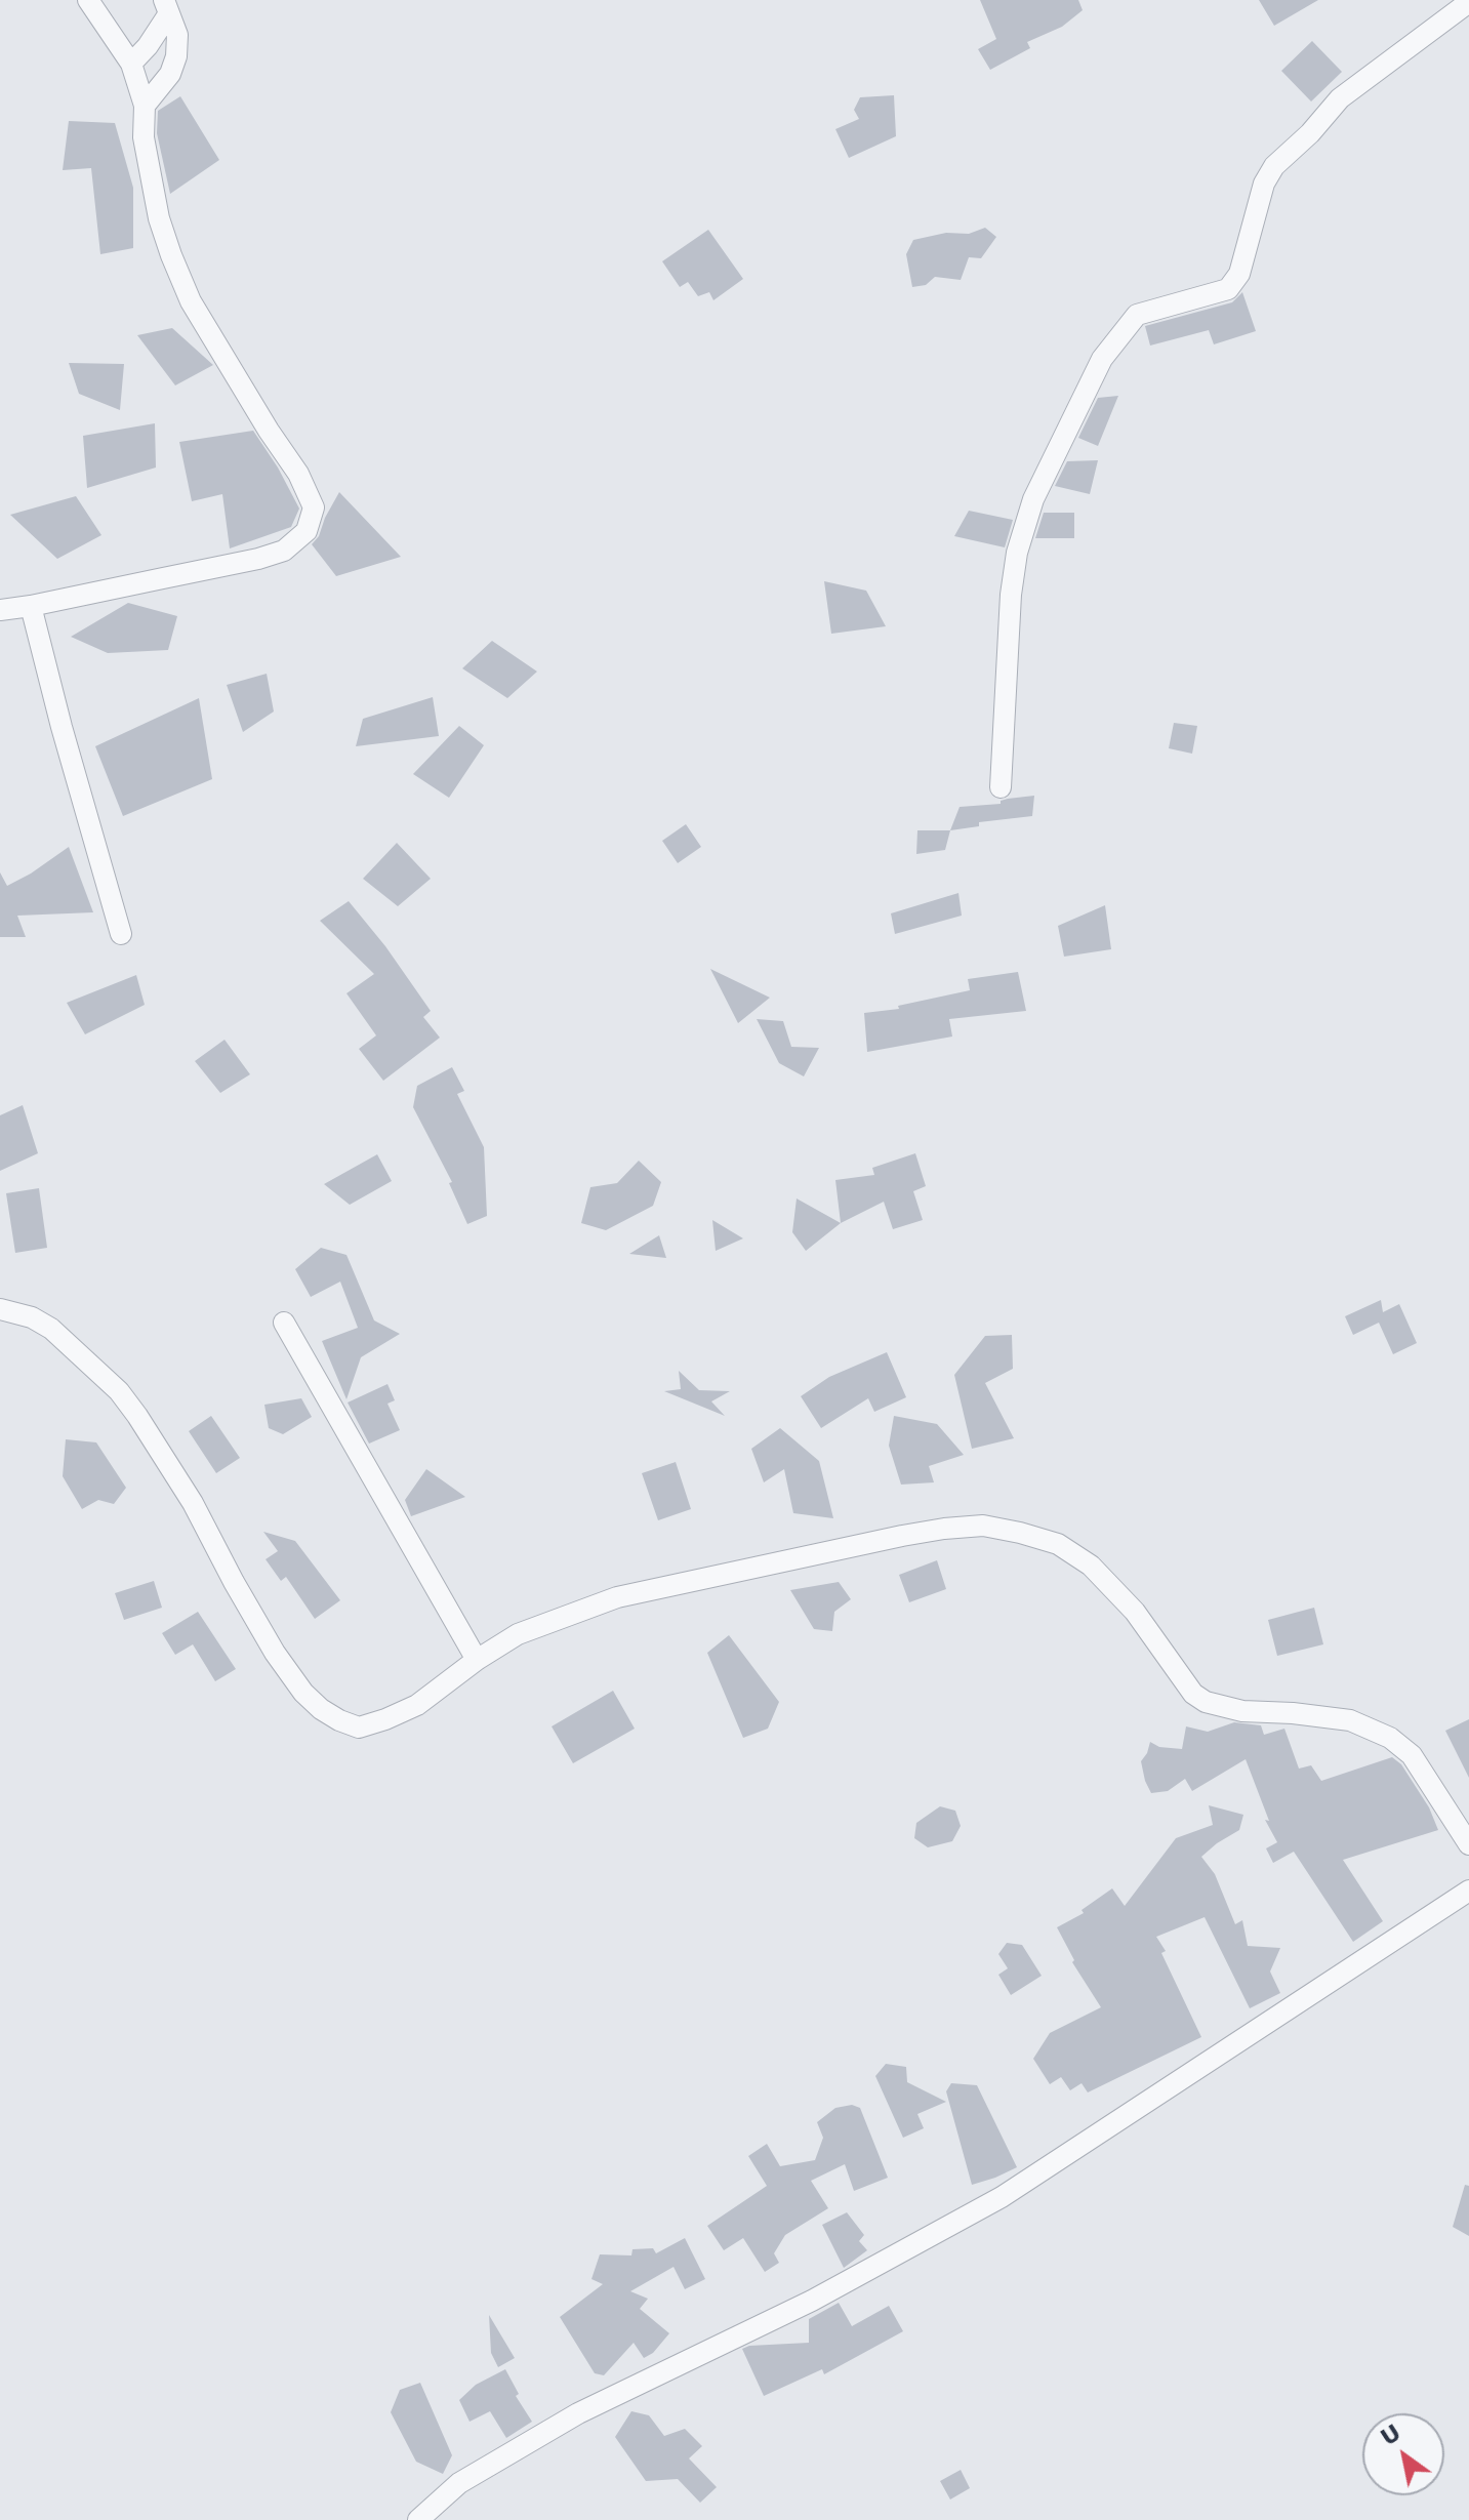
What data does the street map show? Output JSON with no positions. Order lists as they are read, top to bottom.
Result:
{
  "north": "top left"
}
